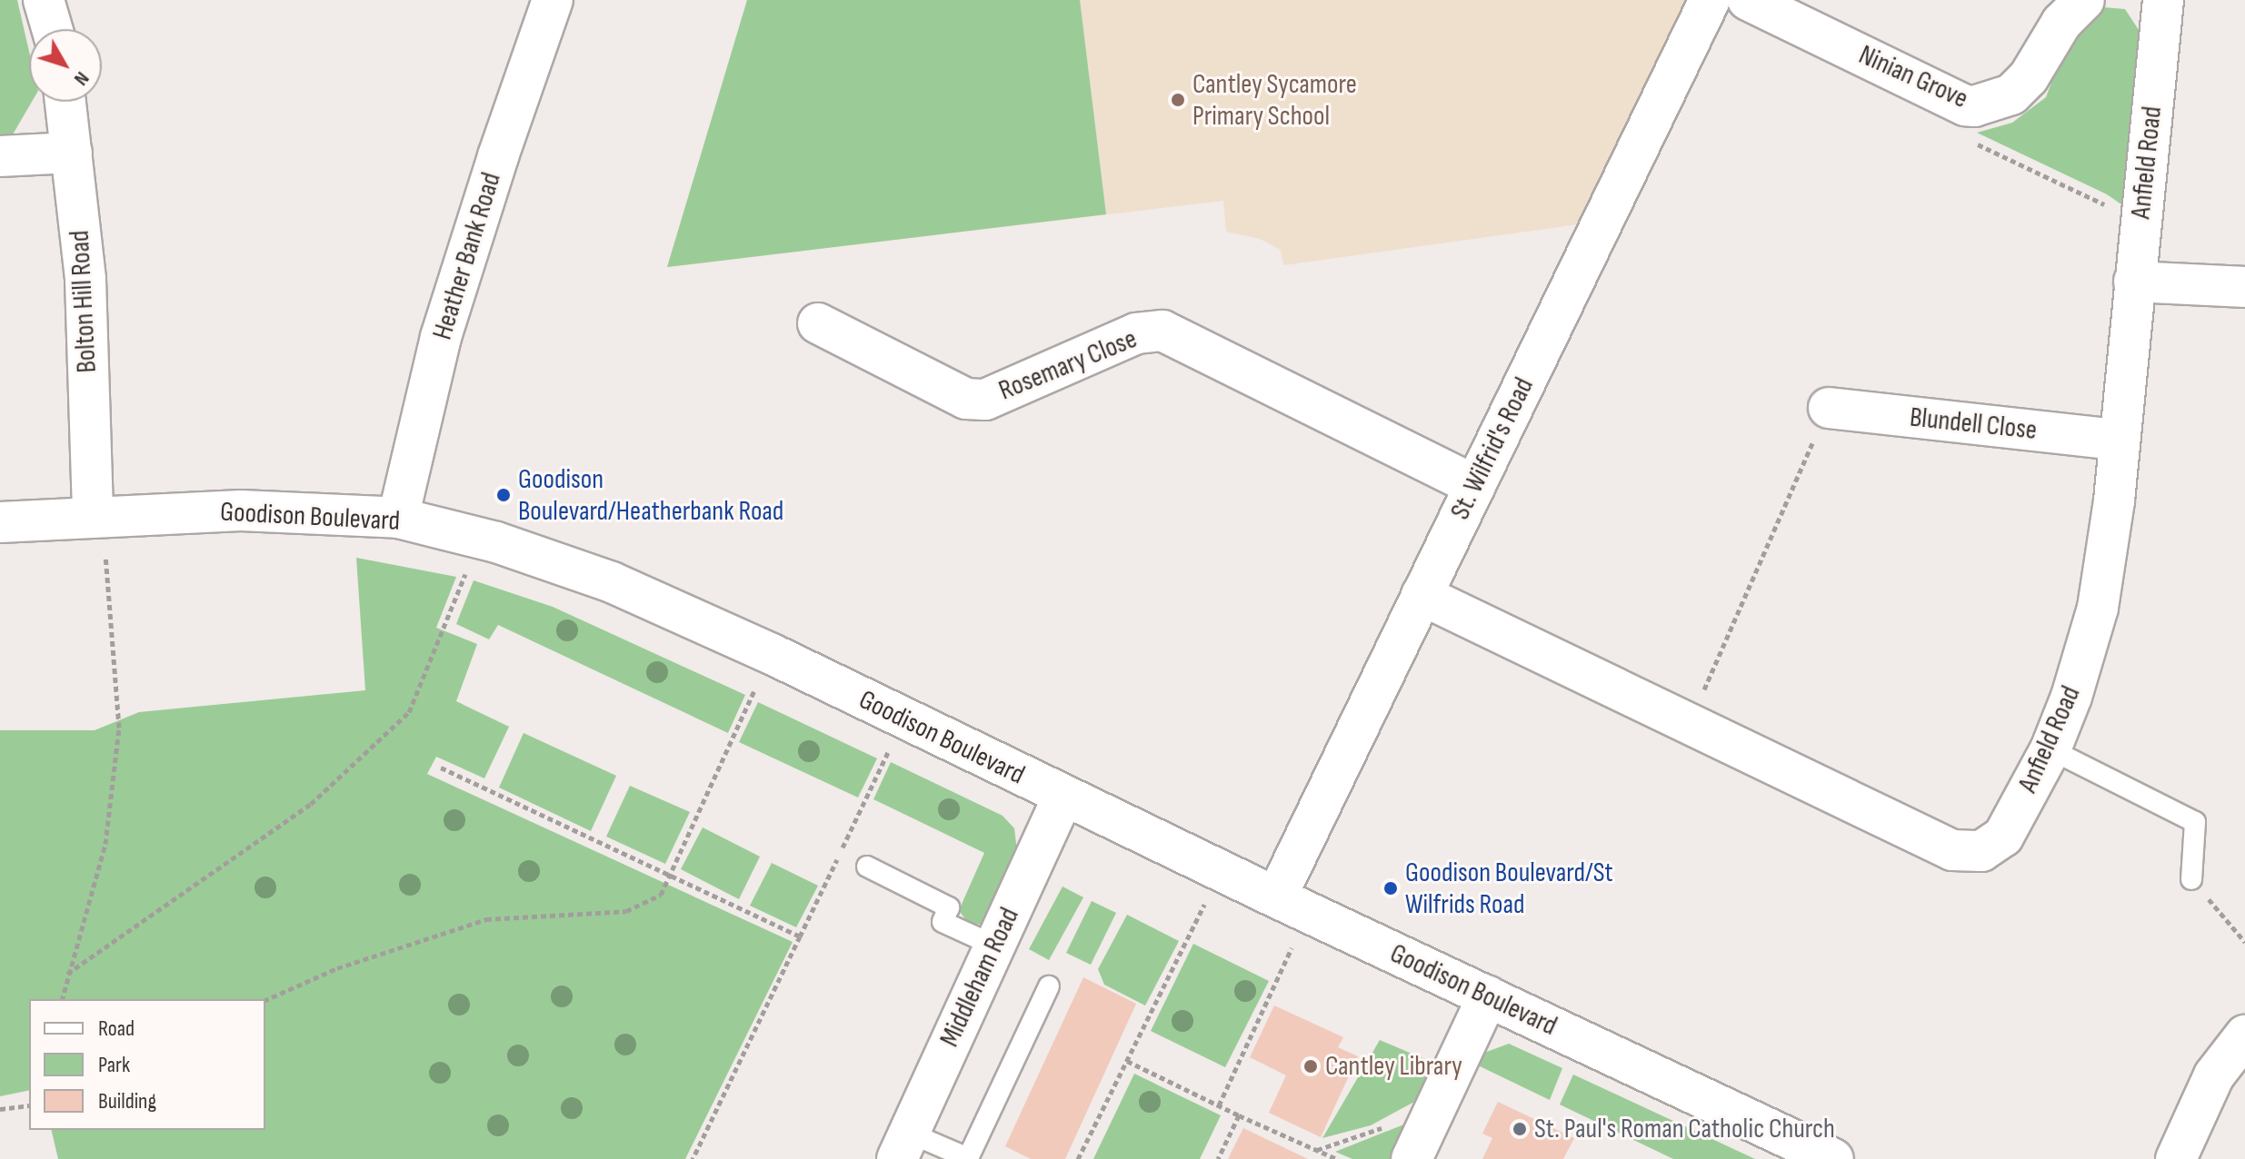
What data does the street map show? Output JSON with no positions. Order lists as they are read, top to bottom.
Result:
{
  "streets": {
    "street": [
      "Ninian Grove",
      "Anfield Road",
      "Heather Bank Road",
      "Bolton Hill Road",
      "Rosemary Close",
      "Blundell Close",
      "St. Wilfrid's Road",
      "Goodison Boulevard",
      "Middleham Road"
    ]
  },
  "crossings": [
    ["Anfield Road", "Blundell Close"],
    ["Anfield Road", "St. Wilfrid's Road"],
    ["Heather Bank Road", "Goodison Boulevard"],
    ["Bolton Hill Road", "Goodison Boulevard"],
    ["Rosemary Close", "St. Wilfrid's Road"],
    ["St. Wilfrid's Road", "Goodison Boulevard"],
    ["Goodison Boulevard", "Middleham Road"]
  ],
  "places": [
    "Cantley Sycamore Primary School",
    "Goodison Boulevard/Heatherbank Road",
    "Goodison Boulevard/St Wilfrids Road",
    "Cantley Library",
    "St. Paul's Roman Catholic Church"
  ],
  "legend": ["Road", "Park", "Building"],
  "north": "bottom right"
}
